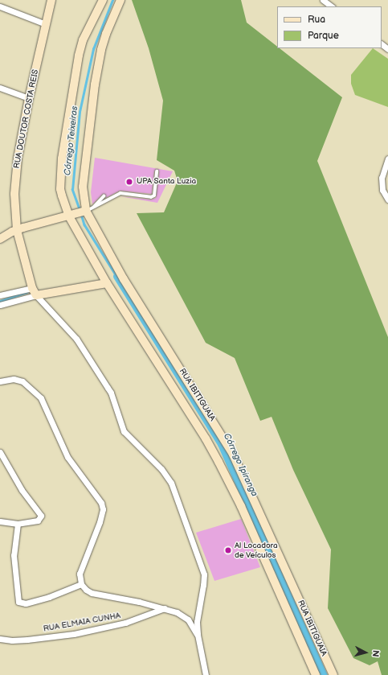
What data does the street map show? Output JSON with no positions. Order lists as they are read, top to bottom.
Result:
{
  "streets": {
    "main road": ["RUA DOUTOR COSTA REIS", "RUA IBITIGUAIA"],
    "street": ["RUA ELMAIA CUNHA"]
  },
  "water": ["Córrego Teixeiras", "Córrego Ipiranga"],
  "places": ["UPA Santa Luzia", "Al Locadora de Veículos"],
  "legend": ["Rua", "Parque"],
  "north": "right"
}
